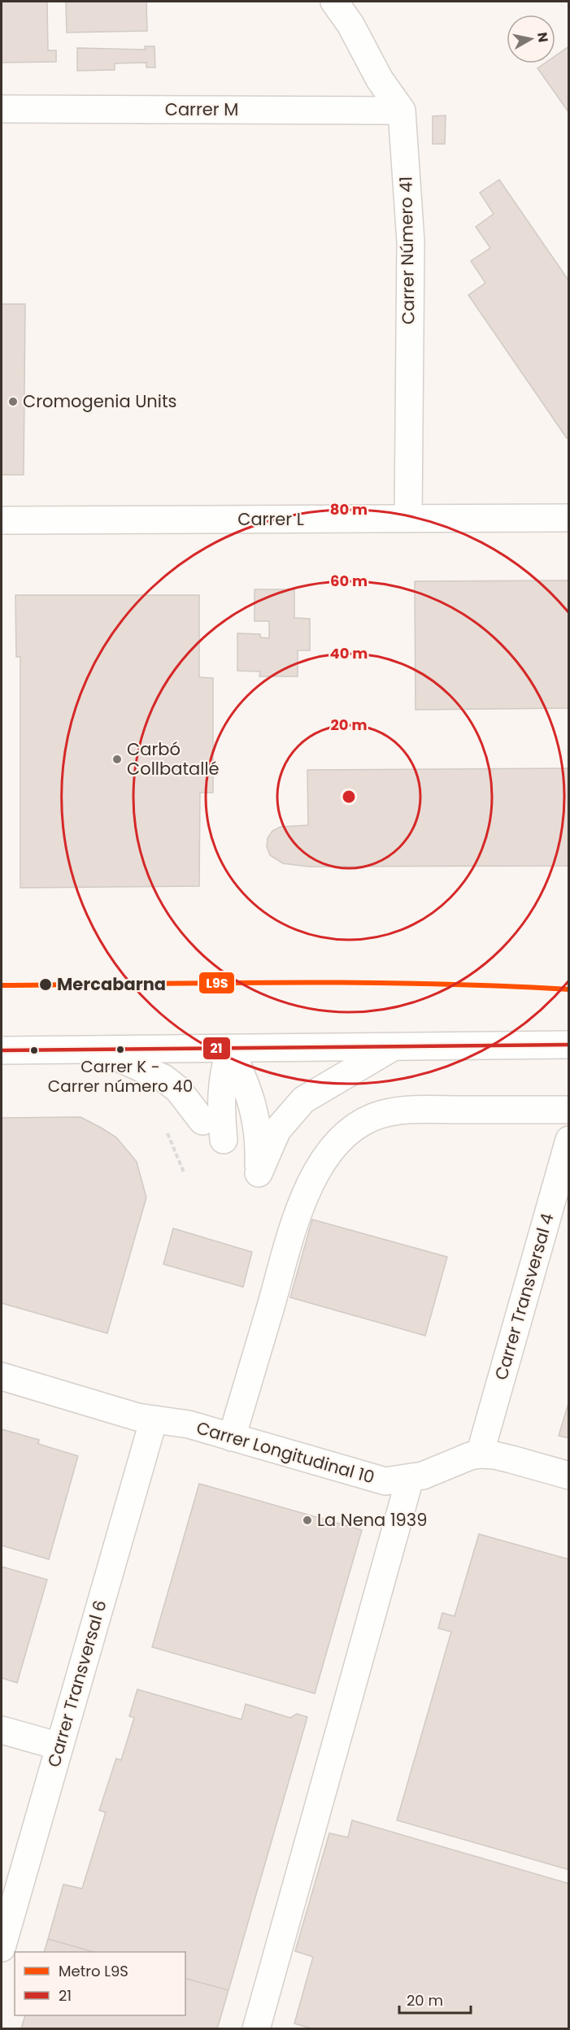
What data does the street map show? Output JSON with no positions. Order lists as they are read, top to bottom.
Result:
{
  "streets": {
    "street": [
      "Carrer M",
      "Carrer Número 41",
      "Carrer L",
      "Carrer Transversal 4",
      "Carrer Longitudinal 10",
      "Carrer Transversal 6"
    ]
  },
  "crossings": [
    ["Carrer M", "Carrer Número 41"],
    ["Carrer Número 41", "Carrer L"],
    ["Carrer Transversal 4", "Carrer Longitudinal 10"],
    ["Carrer Longitudinal 10", "Carrer Transversal 6"]
  ],
  "places": [
    "Cromogenia Units",
    "Carbó Collbatallé",
    "Mercabarna",
    "Carrer K - Carrer número 40",
    "La Nena 1939"
  ],
  "lines": ["metro line L9S", "transit line 21"],
  "legend": ["Metro L9S", "21"],
  "scale_bar": "20 m",
  "north": "right",
  "rings": [
    "80 m",
    "60 m",
    "40 m",
    "20 m"
  ]
}
